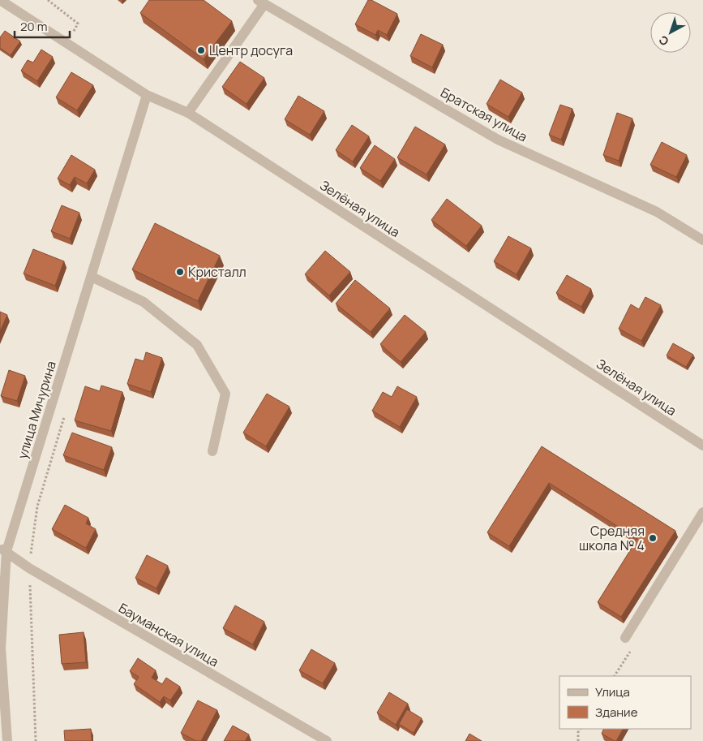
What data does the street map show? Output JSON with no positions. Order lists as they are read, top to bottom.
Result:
{
  "streets": {
    "street": [
      "Братская улица",
      "Зелёная улица",
      "улица Мичурина",
      "Бауманская улица"
    ]
  },
  "crossings": [
    ["Зелёная улица", "улица Мичурина"],
    ["улица Мичурина", "Бауманская улица"]
  ],
  "places": ["Центр досуга", "Кристалл", "Средняя школа № 4"],
  "legend": ["Улица", "Здание"],
  "scale_bar": "20 m",
  "north": "bottom left"
}
